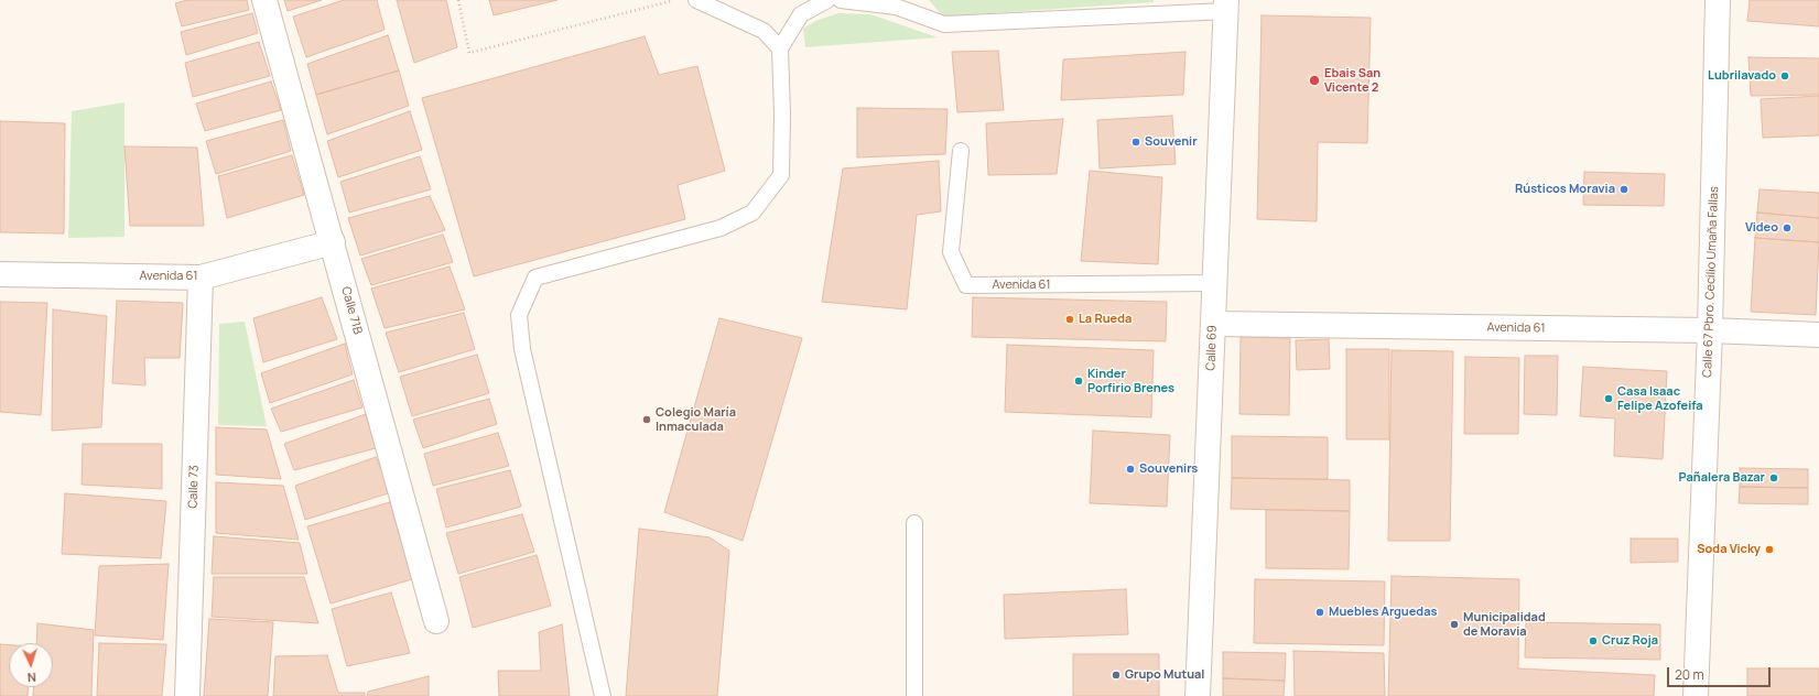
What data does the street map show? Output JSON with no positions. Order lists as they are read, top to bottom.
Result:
{
  "streets": {
    "street": [
      "Avenida 61",
      "Calle 67 Pbro. Cecilio Umaña Fallas",
      "Calle 71B",
      "Calle 69",
      "Calle 73"
    ]
  },
  "crossings": [
    ["Avenida 61", "Calle 67 Pbro. Cecilio Umaña Fallas"],
    ["Avenida 61", "Calle 71B"],
    ["Avenida 61", "Calle 69"],
    ["Avenida 61", "Calle 73"]
  ],
  "places": [
    "Lubrilavado",
    "Ebais San Vicente 2",
    "Souvenir",
    "Rústicos Moravia",
    "Video",
    "La Rueda",
    "Kinder Porfirio Brenes",
    "Casa Isaac Felipe Azofeifa",
    "Colegio María Inmaculada",
    "Souvenirs",
    "Pañalera Bazar",
    "Soda Vicky",
    "Muebles Arguedas",
    "Municipalidad de Moravia",
    "Cruz Roja",
    "Grupo Mutual"
  ],
  "scale_bar": "20 m",
  "north": "bottom"
}
